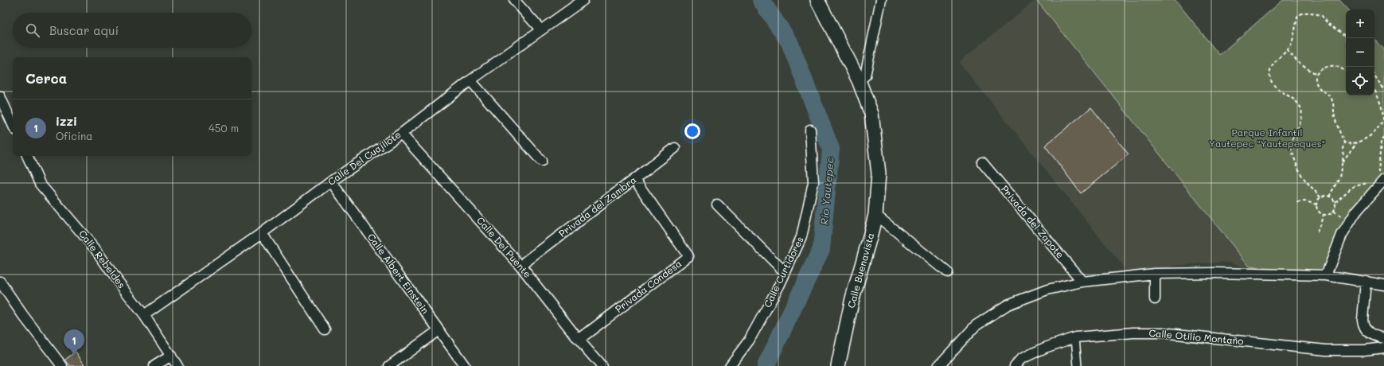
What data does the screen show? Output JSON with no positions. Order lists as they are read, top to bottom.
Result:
{
  "streets": {
    "main road": ["Calle Buenavista"],
    "street": [
      "Calle Del Cuajilote",
      "Privada del Zambra",
      "Privada del Zapote",
      "Calle Del Puente",
      "Calle Rebeldes",
      "Calle Curtidores",
      "Calle Albert Einstein",
      "Privada Condesa",
      "Calle Otilio Montaño"
    ]
  },
  "crossings": [
    ["Calle Del Cuajilote", "Calle Del Puente"],
    ["Calle Del Cuajilote", "Calle Rebeldes"],
    ["Calle Del Cuajilote", "Calle Albert Einstein"],
    ["Privada del Zambra", "Calle Del Puente"],
    ["Privada del Zambra", "Privada Condesa"],
    ["Calle Del Puente", "Privada Condesa"]
  ],
  "water": ["Río Yautepec"],
  "parks": ["Parque Infantil Yautepec \"Yautepeques\""],
  "page": {
    "map_buttons": ["+", "−"],
    "search": "Buscar aquí",
    "heading": "Cerca",
    "list": [
      {
        "mark": "1",
        "name": "izzi",
        "note": "Oficina",
        "value": "450 m"
      }
    ],
    "pins": "1"
  }
}
